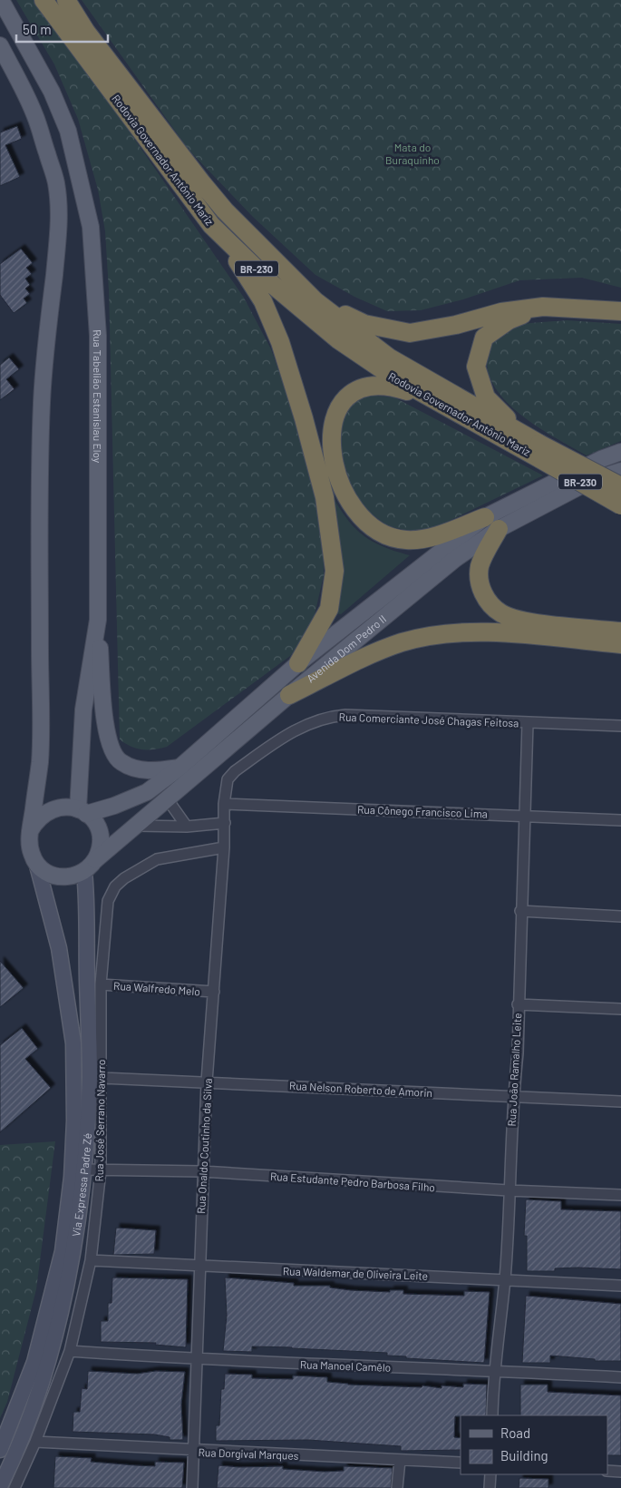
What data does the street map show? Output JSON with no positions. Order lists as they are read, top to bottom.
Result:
{
  "streets": {
    "highway": ["Rodovia Governador Antônio Mariz", "BR-230"],
    "main road": ["Rua Tabelião Estanislau Eloy", "Avenida Dom Pedro II", "Via Expressa Padre Zé"],
    "street": [
      "Rua Comerciante José Chagas Feitosa",
      "Rua Cônego Francisco Lima",
      "Rua Walfredo Melo",
      "Rua João Ramalho Leite",
      "Rua Nelson Roberto de Amorin",
      "Rua José Serrano Navarro",
      "Rua Onaldo Coutinho da Silva",
      "Rua Estudante Pedro Barbosa Filho",
      "Rua Waldemar de Oliveira Leite",
      "Rua Manoel Camêlo",
      "Rua Dorgival Marques"
    ]
  },
  "crossings": [
    ["Rua Tabelião Estanislau Eloy", "Avenida Dom Pedro II"],
    ["Rua Tabelião Estanislau Eloy", "Via Expressa Padre Zé"],
    ["Avenida Dom Pedro II", "Via Expressa Padre Zé"],
    ["Rua Comerciante José Chagas Feitosa", "Rua Cônego Francisco Lima"],
    ["Rua Comerciante José Chagas Feitosa", "Rua João Ramalho Leite"],
    ["Rua Comerciante José Chagas Feitosa", "Rua Onaldo Coutinho da Silva"],
    ["Rua Cônego Francisco Lima", "Rua João Ramalho Leite"],
    ["Rua Cônego Francisco Lima", "Rua Onaldo Coutinho da Silva"],
    ["Rua Walfredo Melo", "Rua José Serrano Navarro"],
    ["Rua Walfredo Melo", "Rua Onaldo Coutinho da Silva"],
    ["Rua João Ramalho Leite", "Rua Nelson Roberto de Amorin"],
    ["Rua João Ramalho Leite", "Rua Estudante Pedro Barbosa Filho"],
    ["Rua João Ramalho Leite", "Rua Waldemar de Oliveira Leite"],
    ["Rua João Ramalho Leite", "Rua Manoel Camêlo"],
    ["Rua Nelson Roberto de Amorin", "Rua José Serrano Navarro"],
    ["Rua Nelson Roberto de Amorin", "Rua Onaldo Coutinho da Silva"],
    ["Rua José Serrano Navarro", "Rua Onaldo Coutinho da Silva"],
    ["Rua José Serrano Navarro", "Rua Estudante Pedro Barbosa Filho"],
    ["Rua José Serrano Navarro", "Rua Waldemar de Oliveira Leite"],
    ["Rua José Serrano Navarro", "Rua Manoel Camêlo"],
    ["Rua José Serrano Navarro", "Rua Dorgival Marques"],
    ["Rua Onaldo Coutinho da Silva", "Rua Estudante Pedro Barbosa Filho"],
    ["Rua Onaldo Coutinho da Silva", "Rua Waldemar de Oliveira Leite"],
    ["Rua Onaldo Coutinho da Silva", "Rua Manoel Camêlo"],
    ["Rua Onaldo Coutinho da Silva", "Rua Dorgival Marques"],
    ["Rua Estudante Pedro Barbosa Filho", "Via Expressa Padre Zé"]
  ],
  "parks": ["Mata do Buraquinho"],
  "legend": ["Road", "Building"],
  "scale_bar": "50 m"
}
